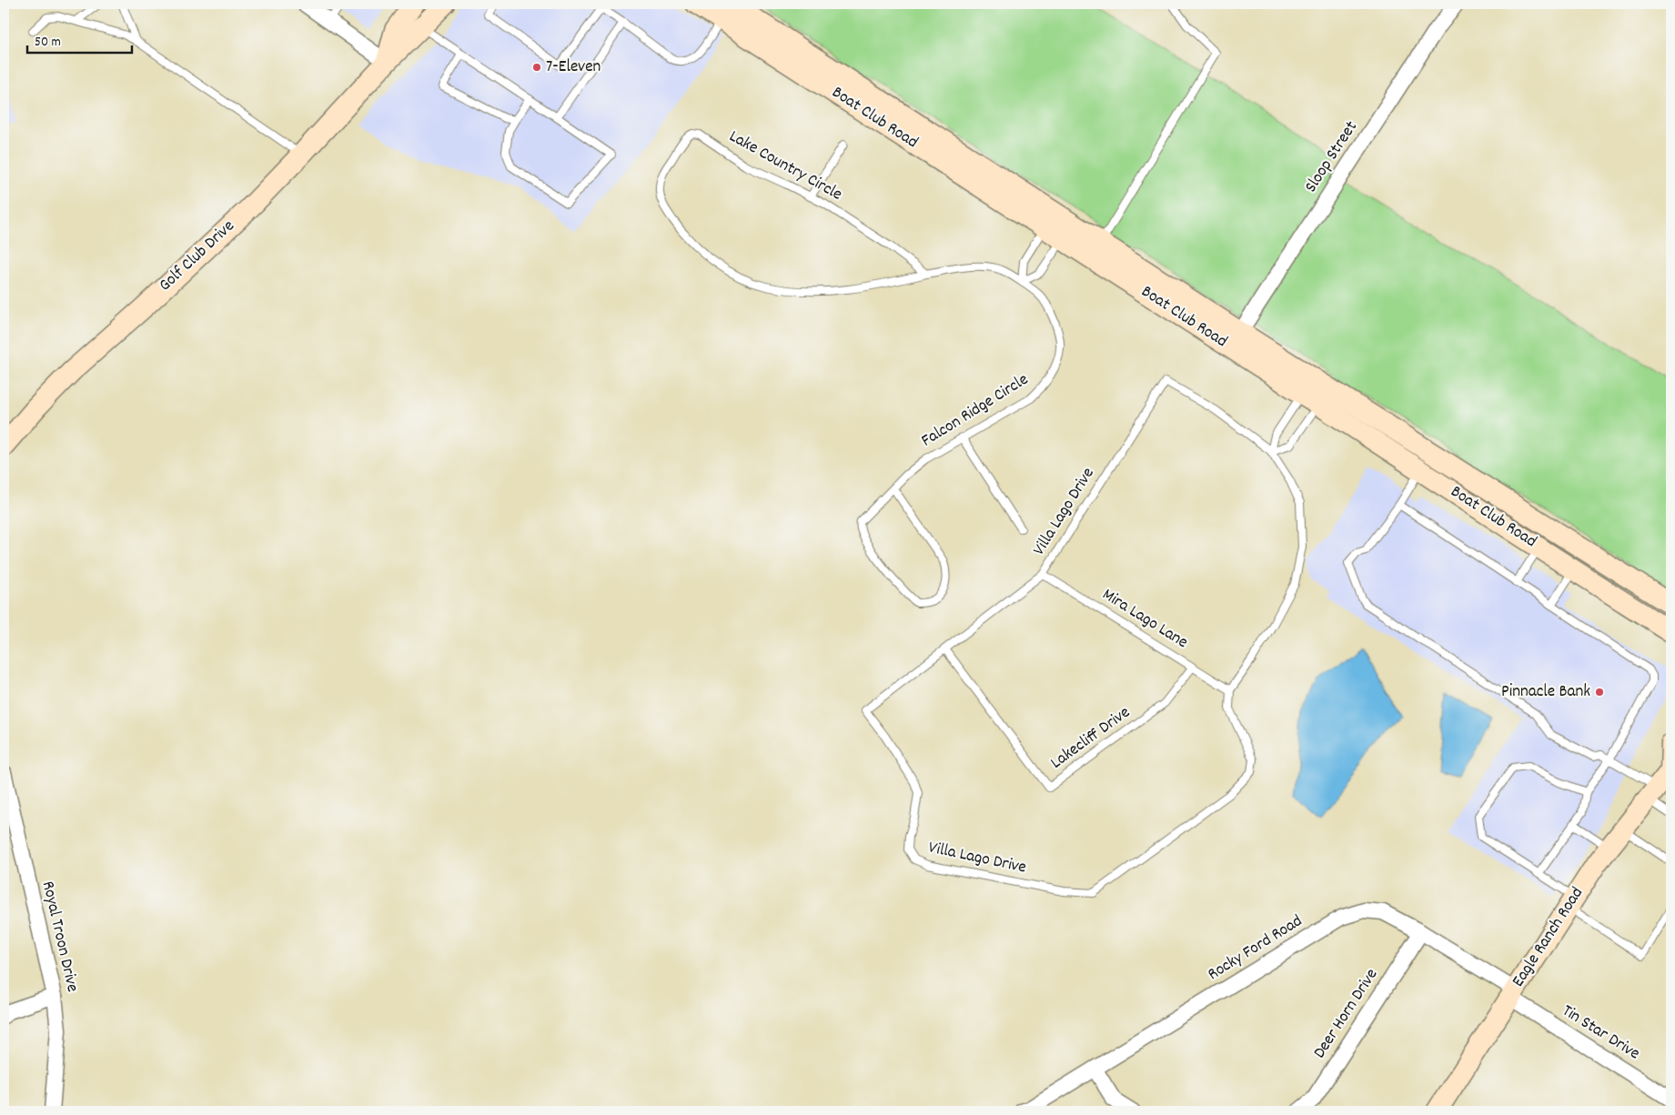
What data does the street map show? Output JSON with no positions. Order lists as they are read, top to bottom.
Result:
{
  "streets": {
    "main road": ["Boat Club Road", "Golf Club Drive", "Eagle Ranch Road"],
    "street": [
      "Sloop Street",
      "Royal Troon Drive",
      "Rocky Ford Road",
      "Deer Horn Drive",
      "Tin Star Drive"
    ],
    "lane": [
      "Lake Country Circle",
      "Falcon Ridge Circle",
      "Villa Lago Drive",
      "Mira Lago Lane",
      "Lakecliff Drive"
    ]
  },
  "crossings": [
    ["Boat Club Road", "Sloop Street"],
    ["Lake Country Circle", "Falcon Ridge Circle"],
    ["Villa Lago Drive", "Mira Lago Lane"],
    ["Villa Lago Drive", "Lakecliff Drive"],
    ["Mira Lago Lane", "Lakecliff Drive"],
    ["Eagle Ranch Road", "Rocky Ford Road"],
    ["Eagle Ranch Road", "Tin Star Drive"],
    ["Rocky Ford Road", "Deer Horn Drive"],
    ["Rocky Ford Road", "Tin Star Drive"]
  ],
  "places": ["7-Eleven", "Pinnacle Bank"],
  "scale_bar": "50 m"
}
